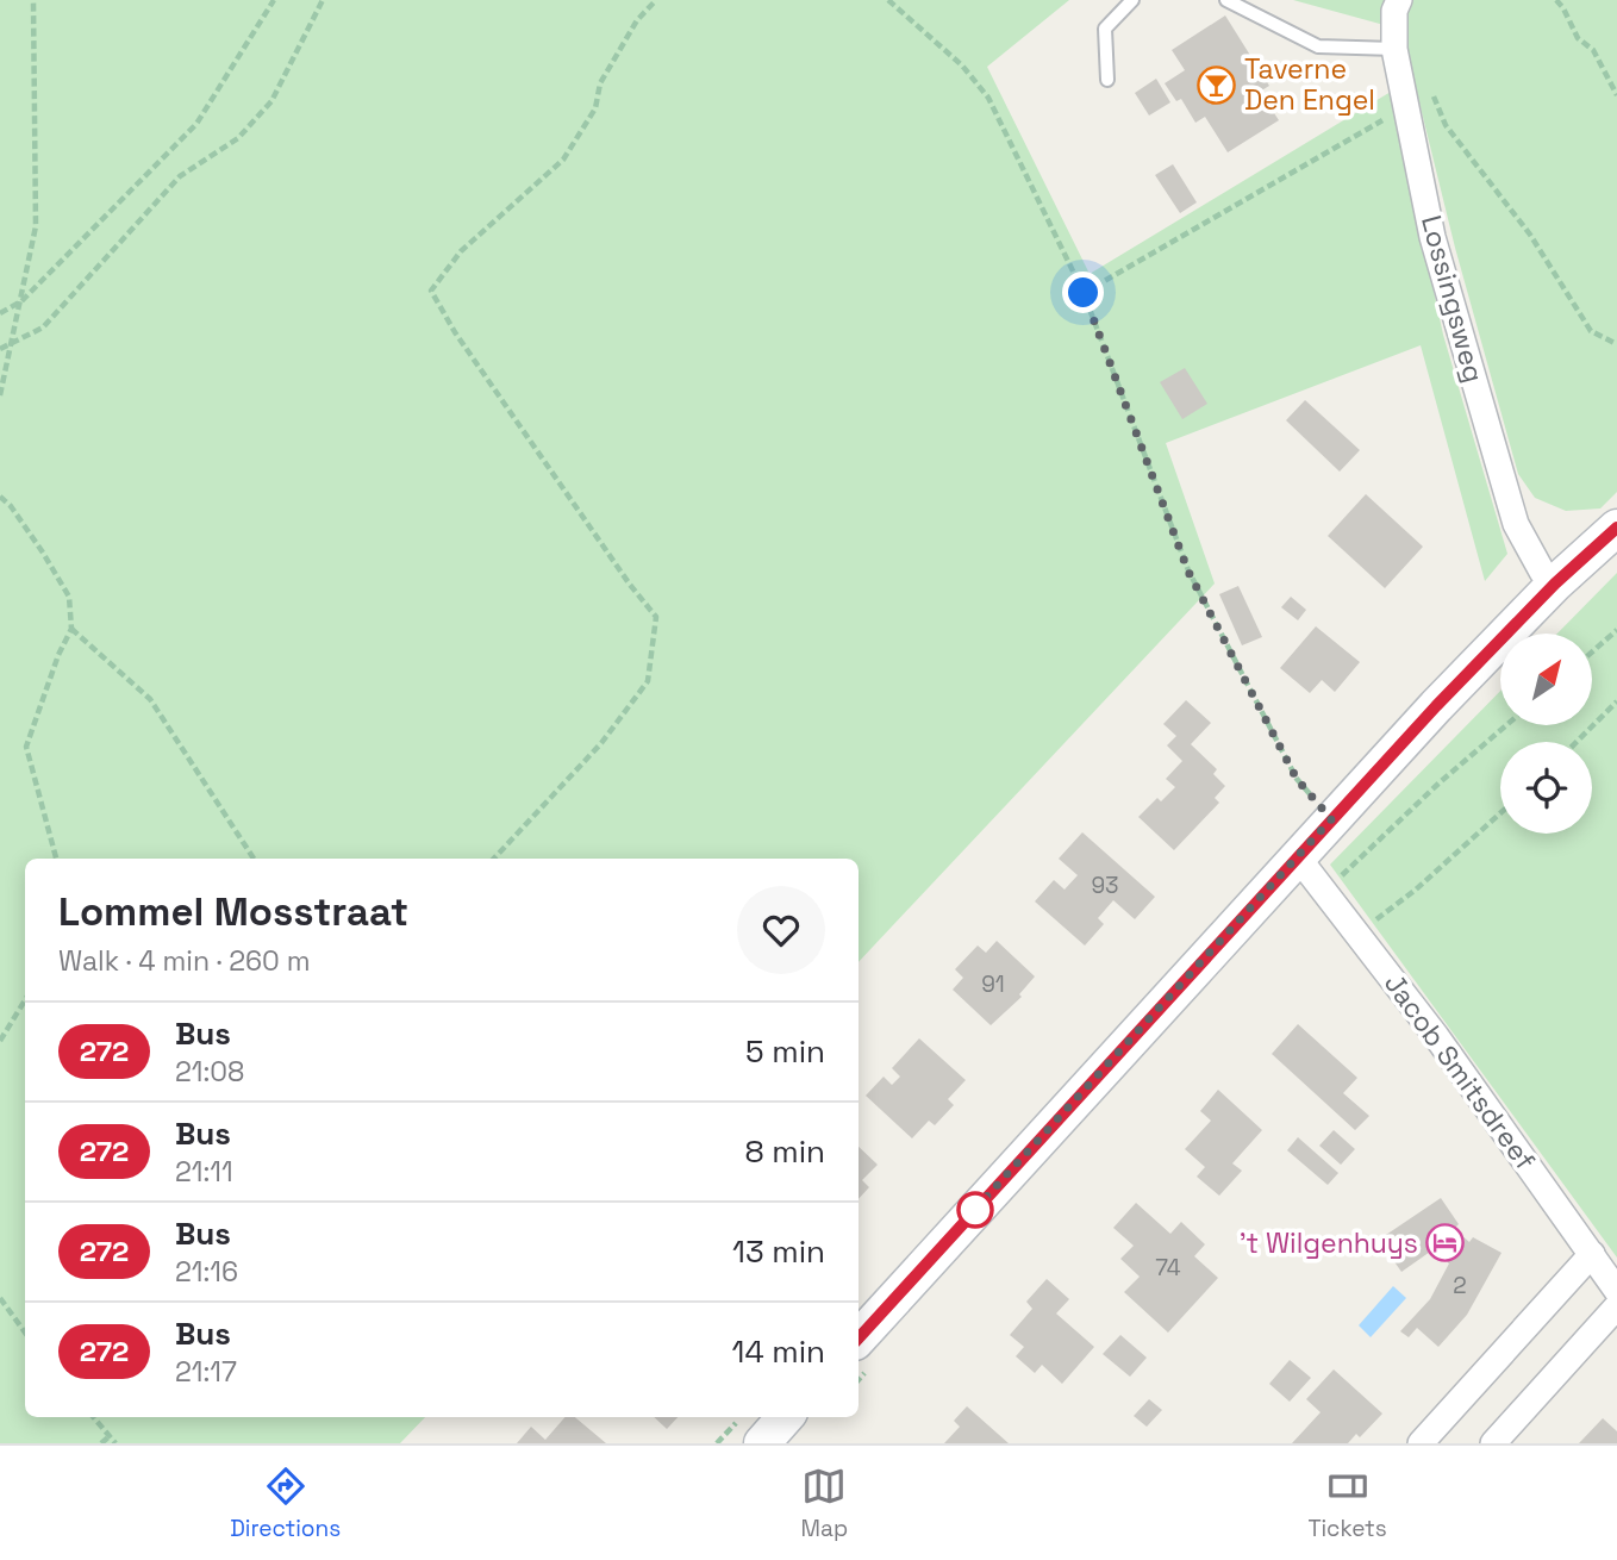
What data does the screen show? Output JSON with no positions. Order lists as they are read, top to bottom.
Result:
{
  "streets": {
    "street": ["Lossingsweg", "Jacob Smitsdreef"]
  },
  "places": {
    "bar": ["Taverne Den Engel"],
    "hotel": ["'t Wilgenhuys"]
  },
  "lines": ["bus line 272"],
  "house_numbers": [
    "93",
    "91",
    "74",
    "2"
  ],
  "north": "top right",
  "page": {
    "heading": ["Lommel Mosstraat", "Walk · 4 min · 260 m"],
    "list": [
      {
        "mark": "272",
        "name": "Bus",
        "note": "21:08",
        "value": "5 min"
      },
      {
        "mark": "272",
        "name": "Bus",
        "note": "21:11",
        "value": "8 min"
      },
      {
        "mark": "272",
        "name": "Bus",
        "note": "21:16",
        "value": "13 min"
      },
      {
        "mark": "272",
        "name": "Bus",
        "note": "21:17",
        "value": "14 min"
      }
    ],
    "tabs": ["Directions", "Map", "Tickets"]
  }
}
